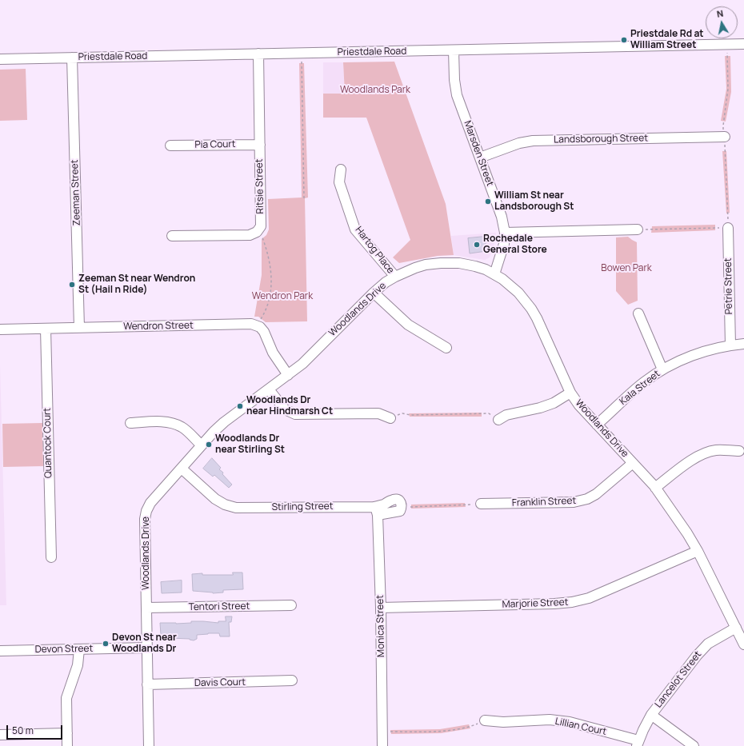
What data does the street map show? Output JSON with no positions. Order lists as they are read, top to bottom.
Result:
{
  "streets": {
    "street": [
      "Priestdale Road",
      "Landsborough Street",
      "Pia Court",
      "Marsden Street",
      "Ritsie Street",
      "Zeeman Street",
      "Hartog Place",
      "Petrie Street",
      "Woodlands Drive",
      "Wendron Street",
      "Kala Street",
      "Quantock Court",
      "Franklin Street",
      "Stirling Street",
      "Marjorie Street",
      "Tentori Street",
      "Monica Street",
      "Devon Street",
      "Lancelot Street",
      "Davis Court",
      "Lillian Court"
    ]
  },
  "crossings": [
    ["Priestdale Road", "Marsden Street"],
    ["Priestdale Road", "Ritsie Street"],
    ["Priestdale Road", "Zeeman Street"],
    ["Landsborough Street", "Marsden Street"],
    ["Pia Court", "Ritsie Street"],
    ["Marsden Street", "Woodlands Drive"],
    ["Zeeman Street", "Wendron Street"],
    ["Hartog Place", "Woodlands Drive"],
    ["Petrie Street", "Kala Street"],
    ["Woodlands Drive", "Kala Street"],
    ["Woodlands Drive", "Franklin Street"],
    ["Woodlands Drive", "Stirling Street"],
    ["Woodlands Drive", "Marjorie Street"],
    ["Woodlands Drive", "Tentori Street"],
    ["Woodlands Drive", "Devon Street"],
    ["Woodlands Drive", "Lancelot Street"],
    ["Woodlands Drive", "Davis Court"],
    ["Wendron Street", "Quantock Court"],
    ["Stirling Street", "Monica Street"],
    ["Marjorie Street", "Monica Street"],
    ["Lancelot Street", "Lillian Court"]
  ],
  "parks": ["Woodlands Park", "Bowen Park", "Wendron Park"],
  "places": [
    "Priestdale Rd at William Street",
    "William St near Landsborough St",
    "Rochedale General Store",
    "Zeeman St near Wendron St (Hail n Ride)",
    "Woodlands Dr near Hindmarsh Ct",
    "Woodlands Dr near Stirling St",
    "Devon St near Woodlands Dr"
  ],
  "scale_bar": "50 m",
  "north": "top"
}
